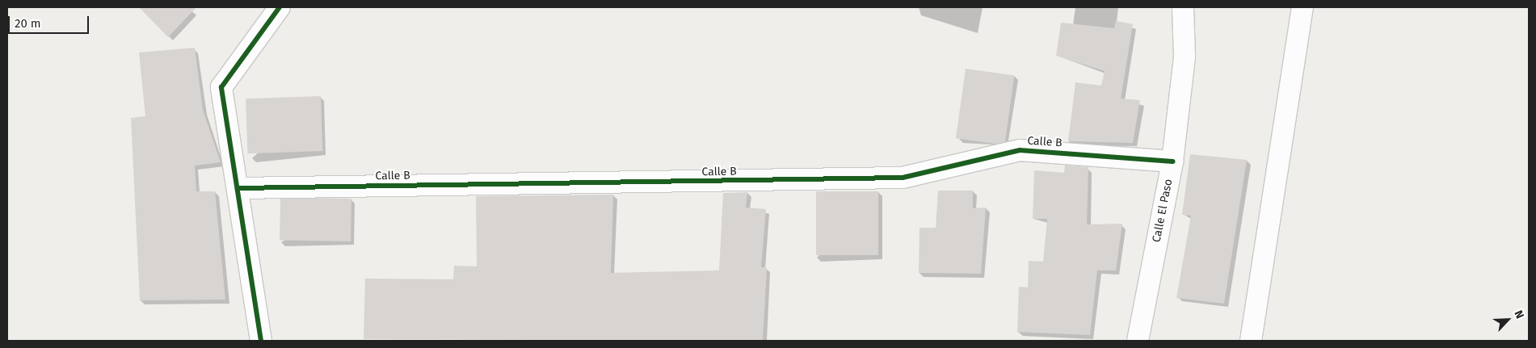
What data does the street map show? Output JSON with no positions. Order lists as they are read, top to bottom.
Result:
{
  "streets": {
    "street": ["Calle B", "Calle El Paso"]
  },
  "crossings": [
    ["Calle B", "Calle El Paso"]
  ],
  "scale_bar": "20 m",
  "north": "top right"
}
